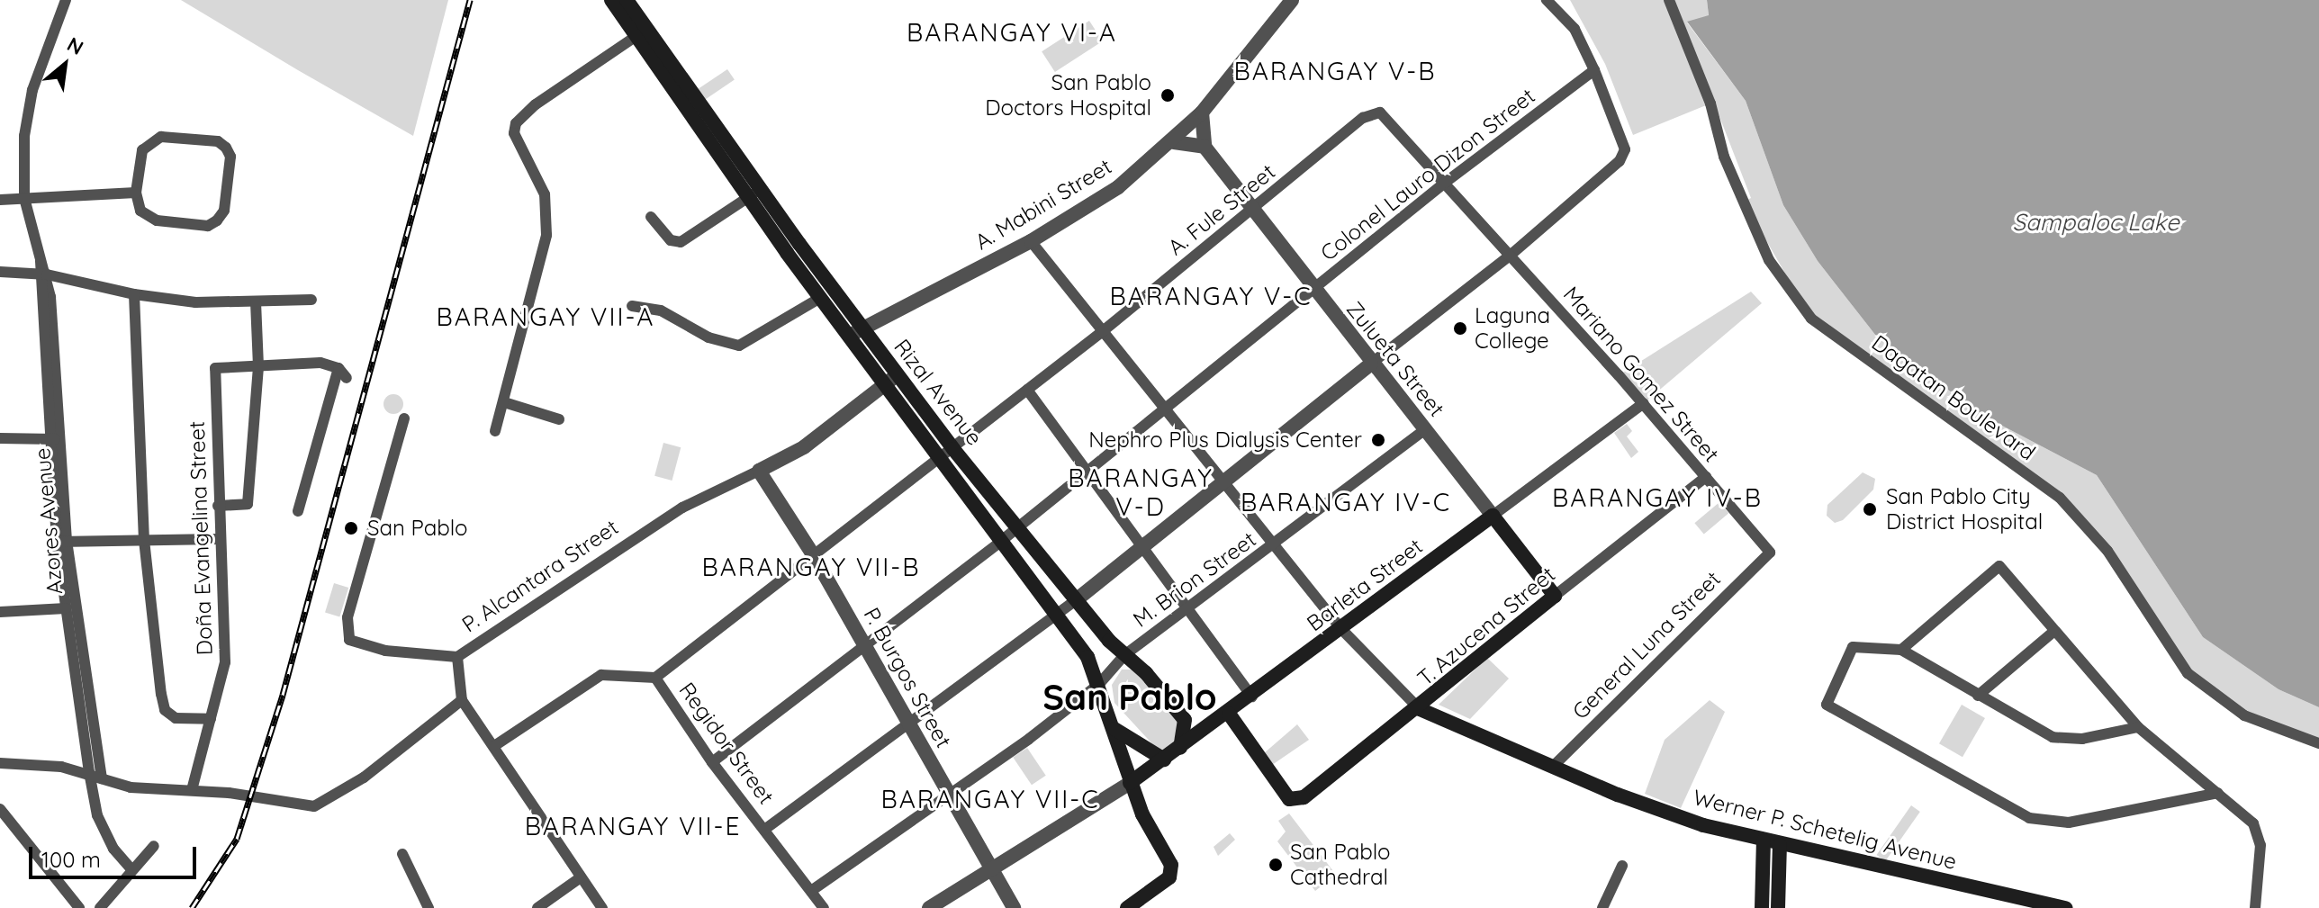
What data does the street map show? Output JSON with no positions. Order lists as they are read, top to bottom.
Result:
{
  "streets": {
    "main road": [
      "Zulueta Street",
      "Rizal Avenue",
      "Barleta Street",
      "T. Azucena Street",
      "Werner P. Schetelig Avenue"
    ],
    "street": [
      "Colonel Lauro Dizon Street",
      "A. Mabini Street",
      "A. Fule Street",
      "Mariano Gomez Street",
      "Dagatan Boulevard",
      "Azores Avenue",
      "Doña Evangelina Street",
      "P. Alcantara Street",
      "M. Brion Street",
      "General Luna Street",
      "P. Burgos Street",
      "Regidor Street"
    ]
  },
  "crossings": [
    ["Colonel Lauro Dizon Street", "Zulueta Street"],
    ["Colonel Lauro Dizon Street", "Mariano Gomez Street"],
    ["Colonel Lauro Dizon Street", "Rizal Avenue"],
    ["Colonel Lauro Dizon Street", "P. Burgos Street"],
    ["Colonel Lauro Dizon Street", "Regidor Street"],
    ["A. Mabini Street", "Rizal Avenue"],
    ["A. Fule Street", "Zulueta Street"],
    ["A. Fule Street", "Mariano Gomez Street"],
    ["A. Fule Street", "Rizal Avenue"],
    ["A. Fule Street", "P. Burgos Street"],
    ["A. Fule Street", "Regidor Street"],
    ["Zulueta Street", "M. Brion Street"],
    ["Zulueta Street", "Barleta Street"],
    ["Zulueta Street", "T. Azucena Street"],
    ["Mariano Gomez Street", "Barleta Street"],
    ["Mariano Gomez Street", "T. Azucena Street"],
    ["Mariano Gomez Street", "General Luna Street"],
    ["Rizal Avenue", "P. Alcantara Street"],
    ["Rizal Avenue", "M. Brion Street"],
    ["Rizal Avenue", "Barleta Street"],
    ["P. Alcantara Street", "P. Burgos Street"],
    ["M. Brion Street", "P. Burgos Street"],
    ["M. Brion Street", "Regidor Street"],
    ["Barleta Street", "T. Azucena Street"],
    ["T. Azucena Street", "Werner P. Schetelig Avenue"],
    ["General Luna Street", "Werner P. Schetelig Avenue"]
  ],
  "districts": [
    "BARANGAY VI-A",
    "BARANGAY V-B",
    "BARANGAY V-C",
    "BARANGAY VII-A",
    "BARANGAY V-D",
    "BARANGAY IV-B",
    "BARANGAY IV-C",
    "BARANGAY VII-B",
    "San Pablo",
    "BARANGAY VII-C",
    "BARANGAY VII-E"
  ],
  "water": ["Sampaloc Lake"],
  "places": [
    "San Pablo Doctors Hospital",
    "Laguna College",
    "Nephro Plus Dialysis Center",
    "San Pablo City District Hospital",
    "San Pablo",
    "San Pablo Cathedral"
  ],
  "scale_bar": "100 m",
  "north": "top right"
}
